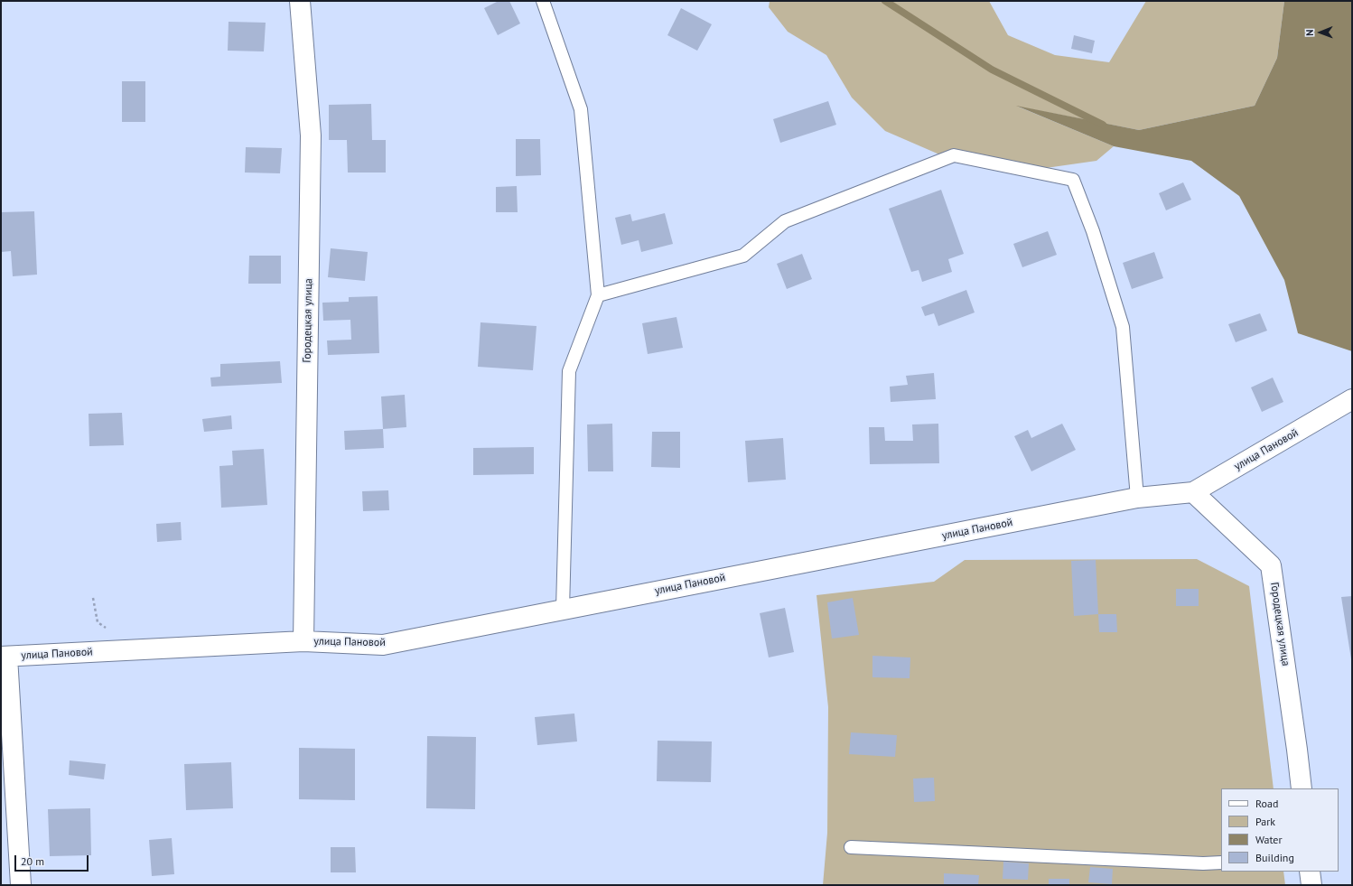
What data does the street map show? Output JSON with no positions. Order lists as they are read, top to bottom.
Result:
{
  "streets": {
    "street": ["Городецкая улица", "улица Пановой"]
  },
  "crossings": [
    ["Городецкая улица", "улица Пановой"]
  ],
  "legend": [
    "Road",
    "Park",
    "Water",
    "Building"
  ],
  "scale_bar": "20 m",
  "north": "left"
}
